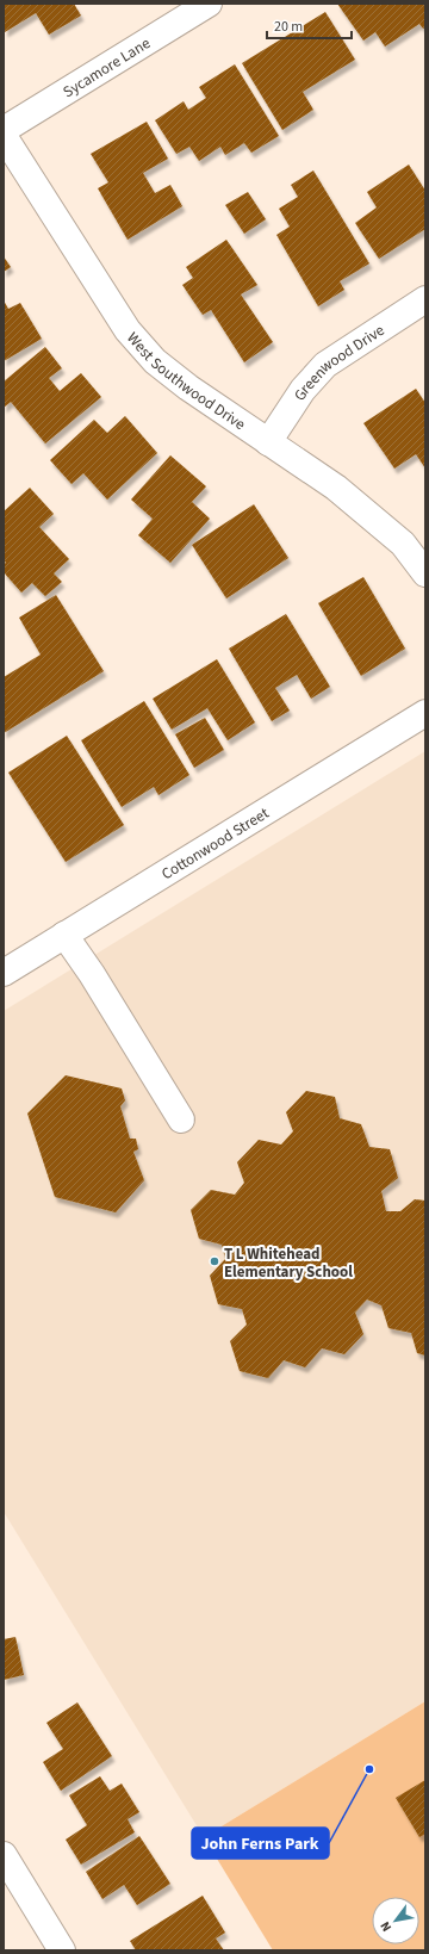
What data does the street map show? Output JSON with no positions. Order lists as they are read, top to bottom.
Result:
{
  "streets": {
    "street": [
      "Sycamore Lane",
      "Greenwood Drive",
      "West Southwood Drive",
      "Cottonwood Street"
    ]
  },
  "crossings": [
    ["Greenwood Drive", "West Southwood Drive"]
  ],
  "places": ["T L Whitehead Elementary School", "John Ferns Park"],
  "scale_bar": "20 m",
  "north": "bottom left"
}
